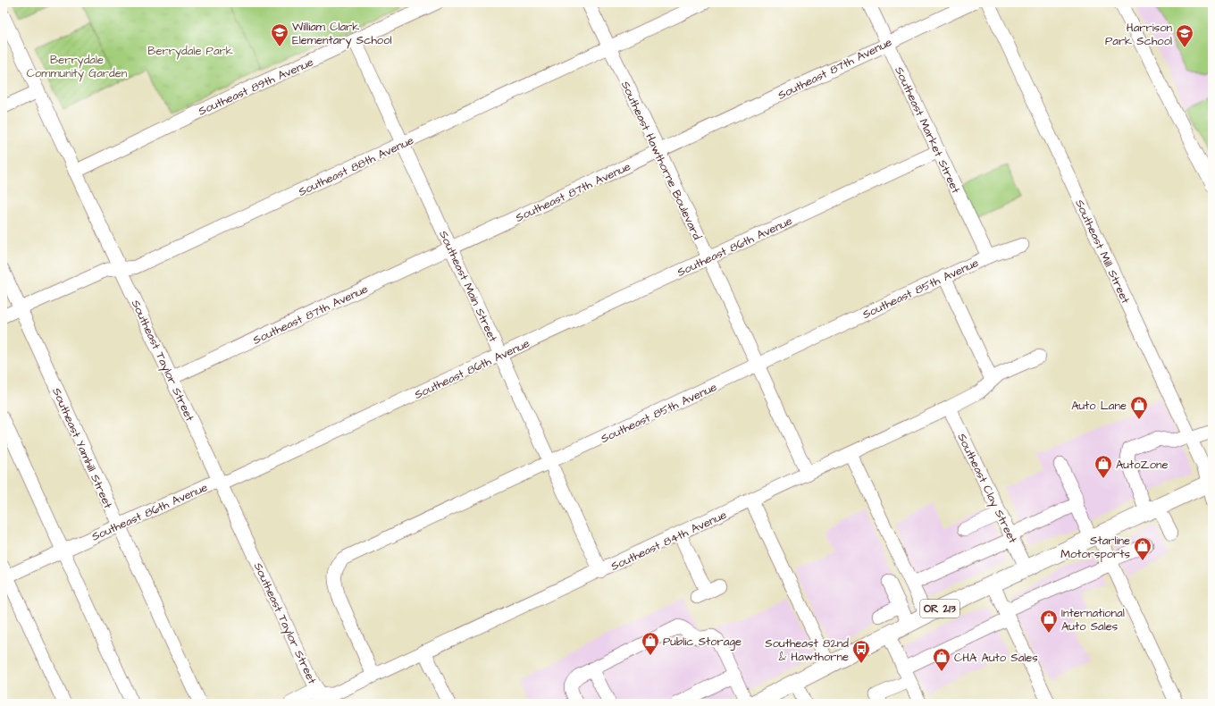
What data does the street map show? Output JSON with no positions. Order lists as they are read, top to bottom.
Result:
{
  "streets": {
    "main road": ["OR 213"],
    "street": [
      "Southeast 87th Avenue",
      "Southeast 89th Avenue",
      "Southeast Market Street",
      "Southeast Hawthorne Boulevard",
      "Southeast 88th Avenue",
      "Southeast 86th Avenue",
      "Southeast Mill Street",
      "Southeast Main Street",
      "Southeast 85th Avenue",
      "Southeast Taylor Street",
      "Southeast Yamhill Street",
      "Southeast Clay Street",
      "Southeast 84th Avenue"
    ]
  },
  "crossings": [
    ["Southeast 87th Avenue", "Southeast Market Street"],
    ["Southeast 87th Avenue", "Southeast Hawthorne Boulevard"],
    ["Southeast 87th Avenue", "Southeast Main Street"],
    ["Southeast 87th Avenue", "Southeast Taylor Street"],
    ["Southeast 89th Avenue", "Southeast Main Street"],
    ["Southeast 89th Avenue", "Southeast Taylor Street"],
    ["Southeast Market Street", "Southeast 86th Avenue"],
    ["Southeast Market Street", "Southeast 85th Avenue"],
    ["Southeast Hawthorne Boulevard", "Southeast 88th Avenue"],
    ["Southeast Hawthorne Boulevard", "Southeast 86th Avenue"],
    ["Southeast Hawthorne Boulevard", "Southeast 85th Avenue"],
    ["Southeast Hawthorne Boulevard", "Southeast 84th Avenue"],
    ["Southeast 88th Avenue", "Southeast Main Street"],
    ["Southeast 88th Avenue", "Southeast Taylor Street"],
    ["Southeast 88th Avenue", "Southeast Yamhill Street"],
    ["Southeast 86th Avenue", "Southeast Main Street"],
    ["Southeast 86th Avenue", "Southeast Taylor Street"],
    ["Southeast 86th Avenue", "Southeast Yamhill Street"],
    ["Southeast Mill Street", "OR 213"],
    ["Southeast Main Street", "Southeast 85th Avenue"],
    ["Southeast Main Street", "Southeast 84th Avenue"],
    ["Southeast 85th Avenue", "Southeast 84th Avenue"],
    ["Southeast Taylor Street", "Southeast 84th Avenue"],
    ["Southeast Clay Street", "Southeast 84th Avenue"],
    ["Southeast Clay Street", "OR 213"]
  ],
  "parks": ["Berrydale Park", "Berrydale Community Garden"],
  "places": {
    "school or university": ["William Clark Elementary School", "Harrison Park School"],
    "shop": [
      "Auto Lane",
      "AutoZone",
      "Starline Motorsports",
      "International Auto Sales",
      "Public Storage",
      "CHA Auto Sales"
    ],
    "bus stop": ["Southeast 82nd & Hawthorne"]
  }
}
